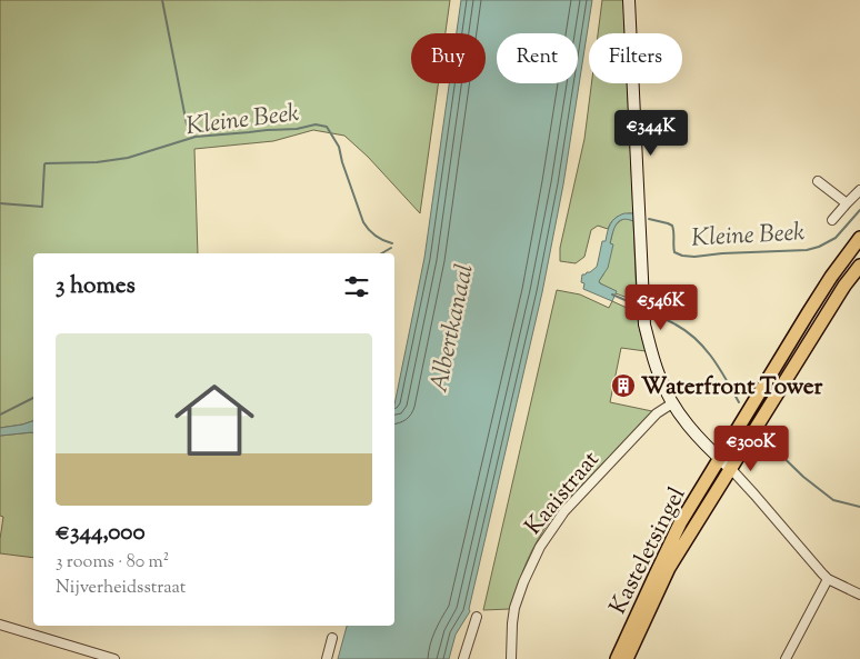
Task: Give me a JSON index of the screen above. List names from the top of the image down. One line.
{"streets":{"main road":["Kasteletsingel"],"street":["Kaaistraat"]},"water":["Kleine Beek","Albertkanaal"],"places":{"building":["Waterfront Tower"]},"page":{"chip":["Buy","Rent","Filters"],"price":["€344K","€546K","€300K"],"heading":"3 homes","list":[{"name":"€344,000","note":"3 rooms · 80 m² · Nijverheidsstraat"}]}}
